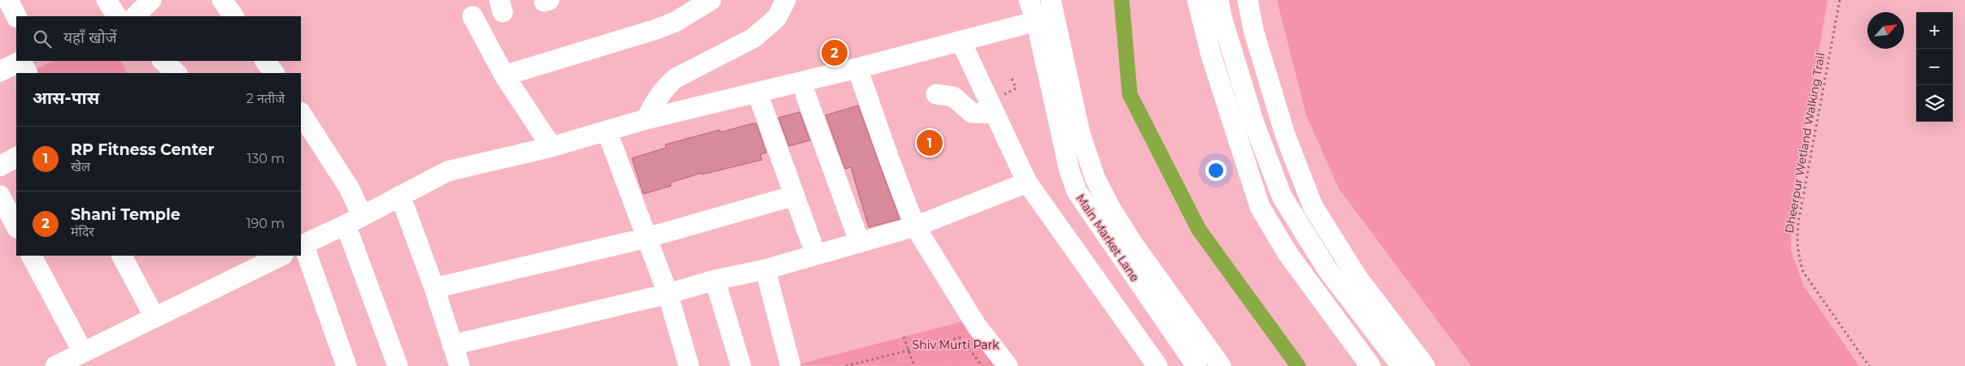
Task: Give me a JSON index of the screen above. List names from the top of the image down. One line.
{"streets":{"street":["Main Market Lane"],"path":["Dheerpur Wetland Walking Trail"]},"parks":["Shiv Murti Park"],"north":"top right","page":{"map_buttons":["+","−"],"search":"यहाँ खोजें","pins":["2","1"],"heading":["आस-पास","2 नतीजे"],"list":[{"mark":"1","name":"RP Fitness Center","note":"खेल","value":"130 m"},{"mark":"2","name":"Shani Temple","note":"मंदिर","value":"190 m"}]}}
